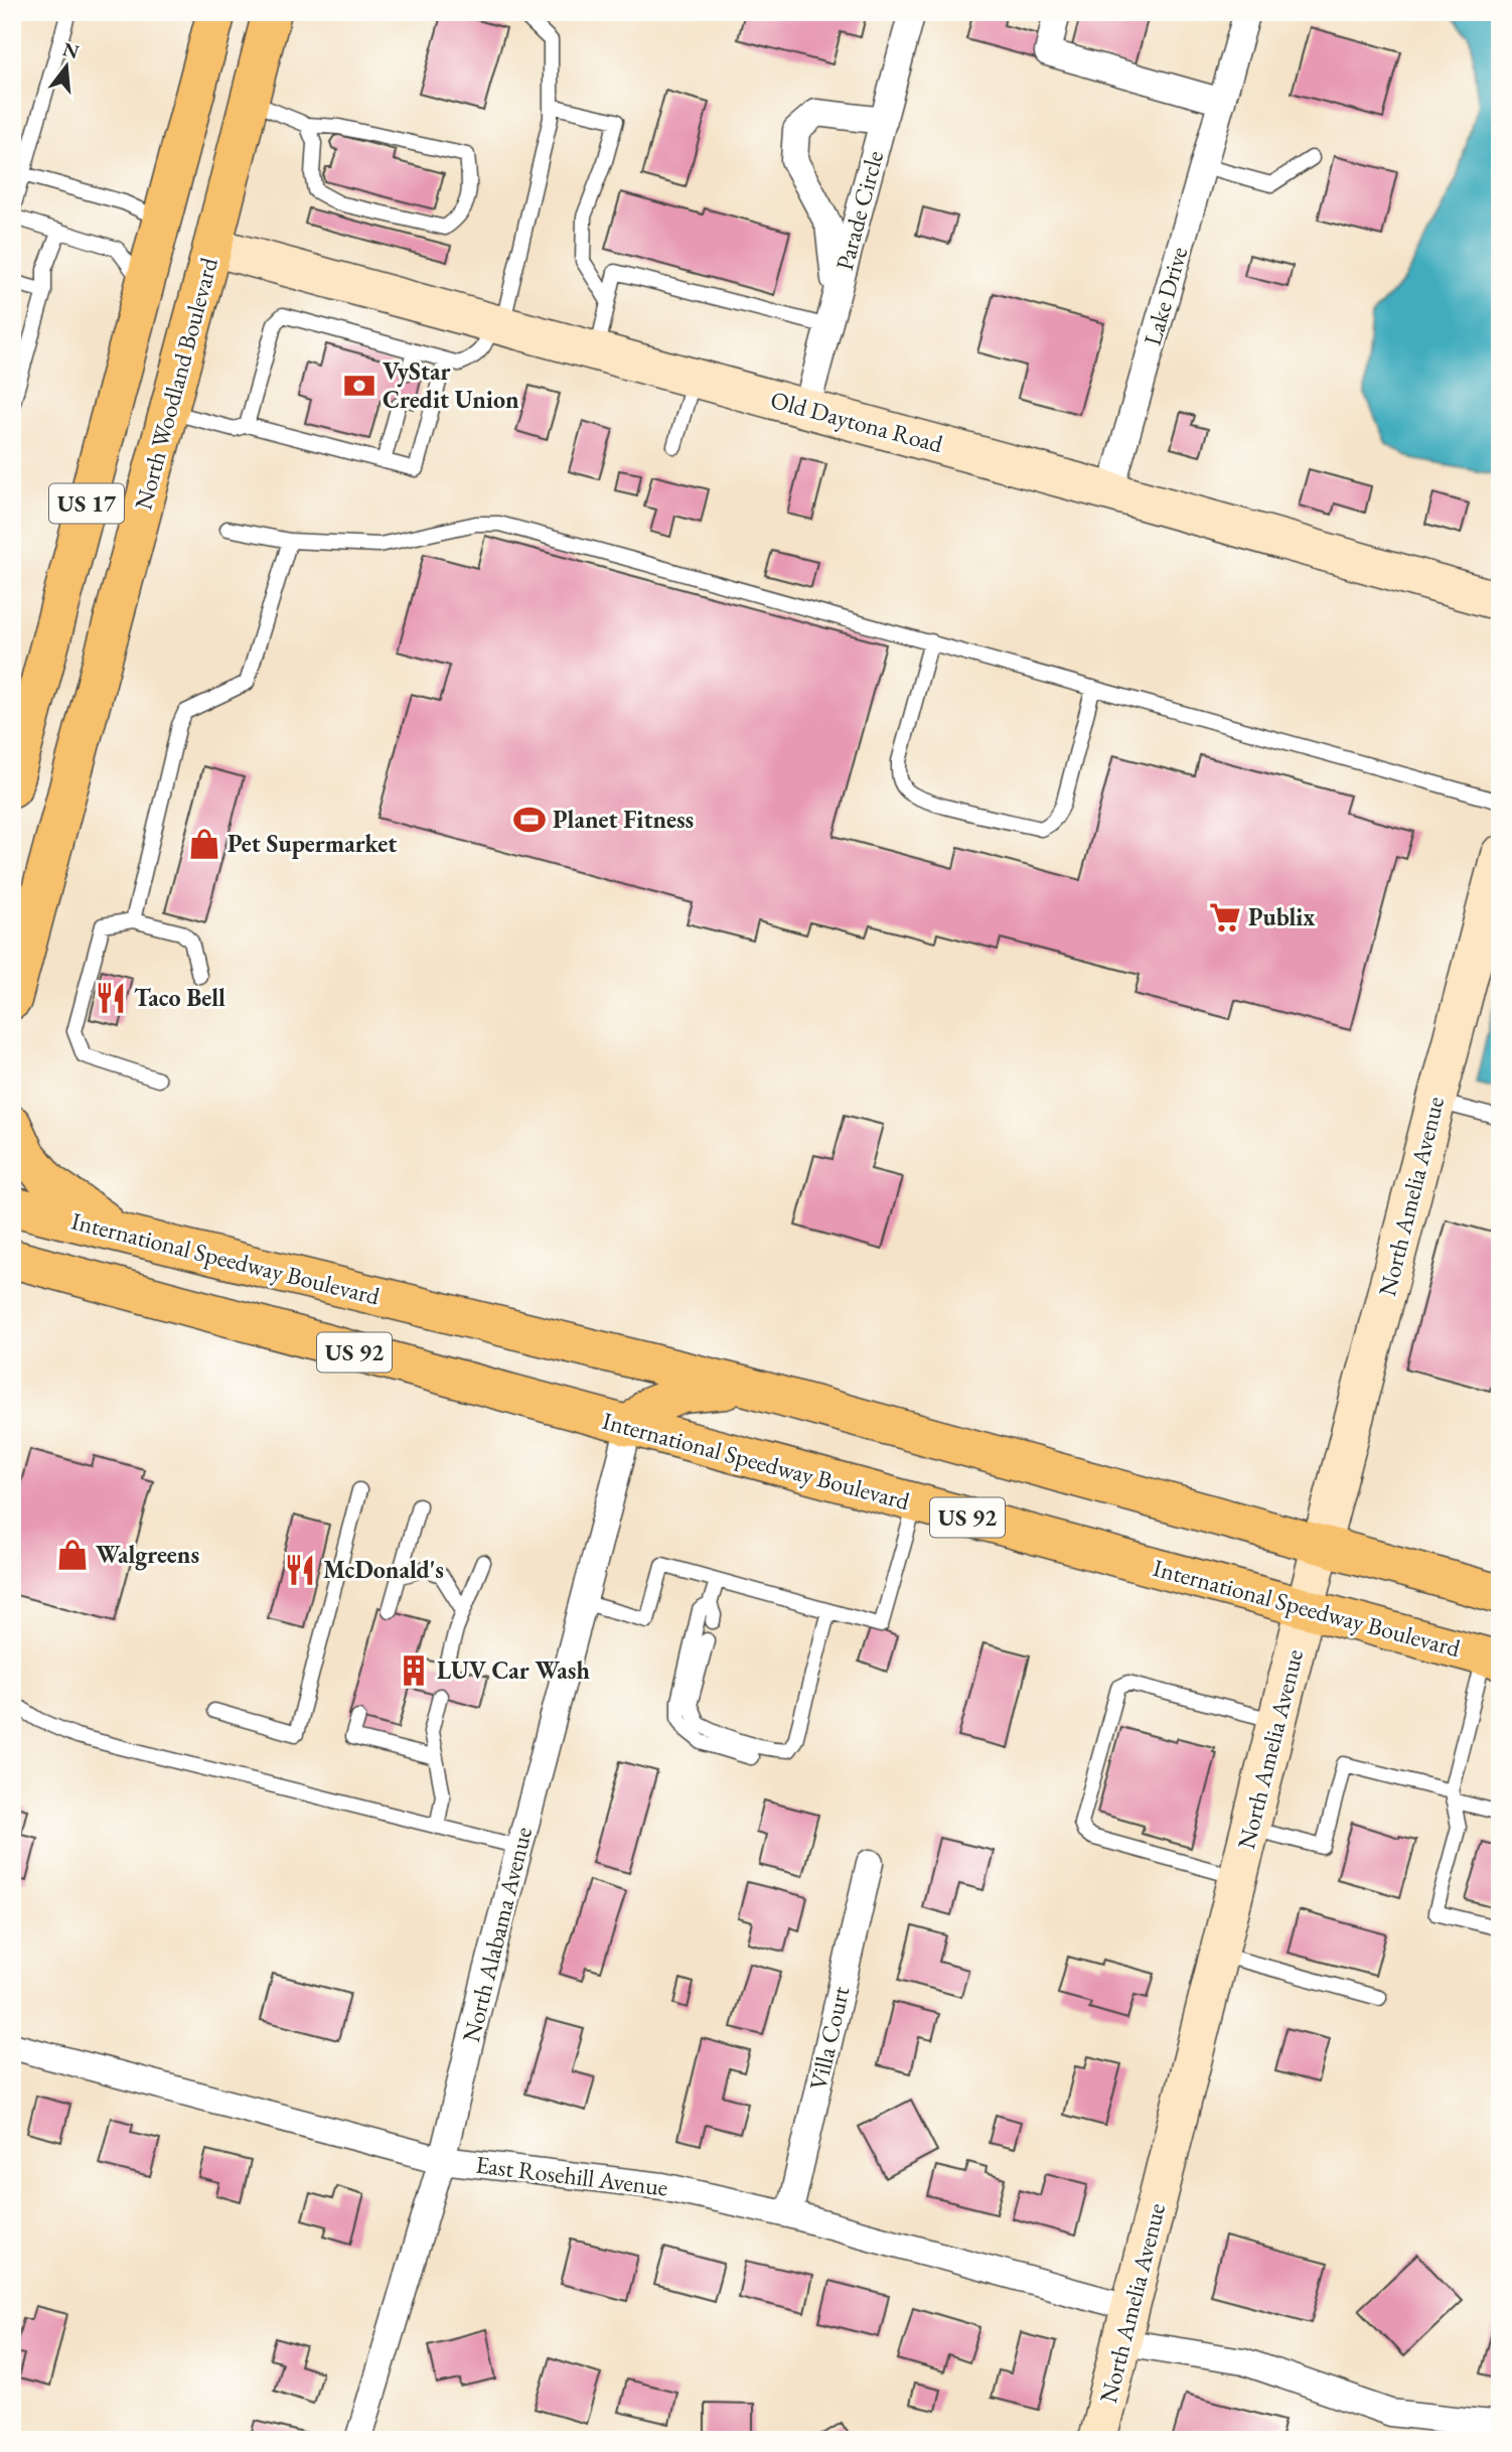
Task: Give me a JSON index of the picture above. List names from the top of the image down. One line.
{"streets":{"main road":["North Woodland Boulevard","US 17","International Speedway Boulevard","US 92"],"street":["Parade Circle","Lake Drive","Old Daytona Road","North Amelia Avenue","North Alabama Avenue","Villa Court","East Rosehill Avenue"]},"crossings":[["Parade Circle","Old Daytona Road"],["Lake Drive","Old Daytona Road"],["North Woodland Boulevard","Old Daytona Road"],["North Amelia Avenue","International Speedway Boulevard"],["North Amelia Avenue","East Rosehill Avenue"],["International Speedway Boulevard","US 92"],["International Speedway Boulevard","North Alabama Avenue"],["North Alabama Avenue","East Rosehill Avenue"],["Villa Court","East Rosehill Avenue"]],"places":{"bank":["VyStar Credit Union"],"sports":["Planet Fitness"],"shop":["Pet Supermarket","Walgreens"],"supermarket":["Publix"],"restaurant":["Taco Bell","McDonald's"],"building":["LUV Car Wash"]},"north":"top"}
